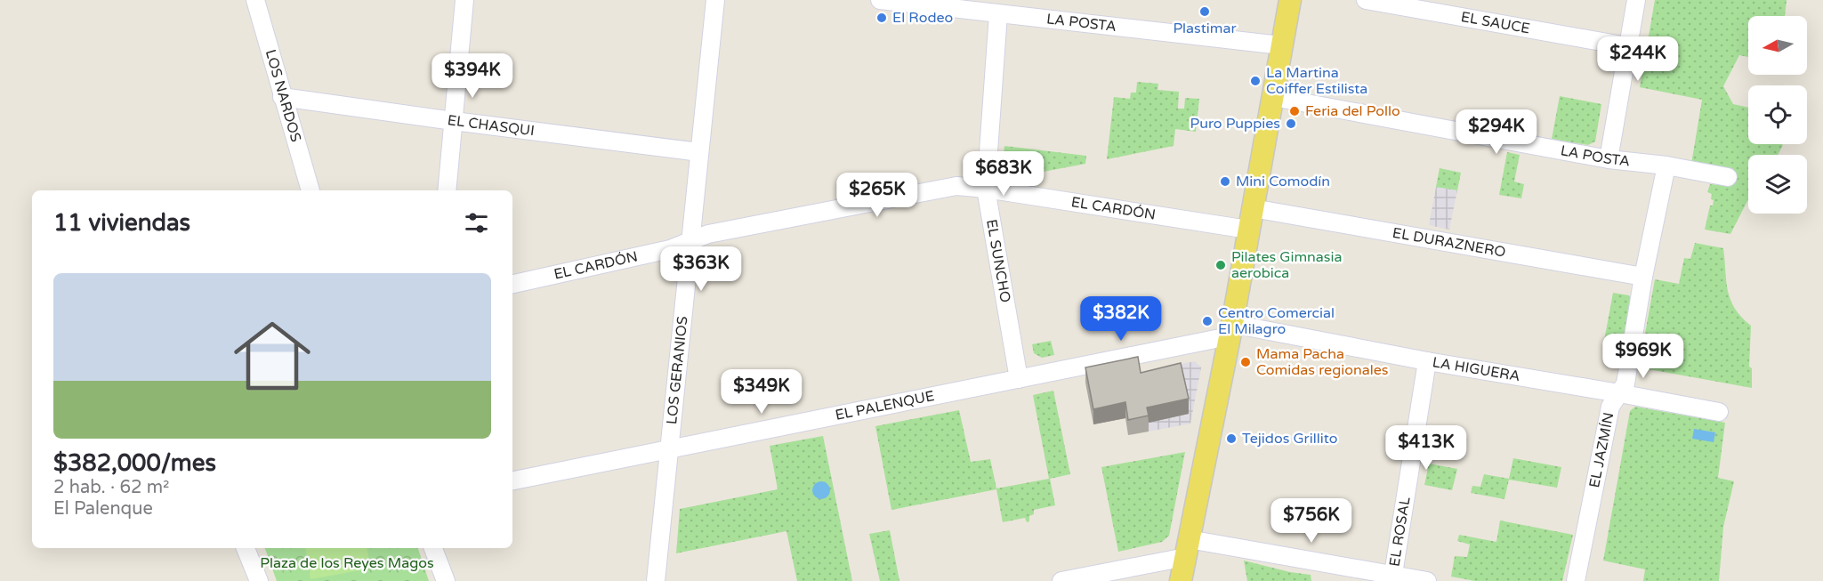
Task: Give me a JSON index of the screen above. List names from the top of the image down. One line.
{"streets":{"street":["LA POSTA","EL SAUCE","LOS NARDOS","EL CHASQUI","EL CARDÓN","EL DURAZNERO","EL SUNCHO","LA HIGUERA","LOS GERANIOS","EL PALENQUE","EL JAZMÍN","EL ROSAL"]},"crossings":[["LA POSTA","EL SUNCHO"],["LA POSTA","EL JAZMÍN"],["LOS NARDOS","EL CHASQUI"],["EL CHASQUI","LOS GERANIOS"],["EL CARDÓN","EL SUNCHO"],["EL CARDÓN","LOS GERANIOS"],["EL DURAZNERO","EL JAZMÍN"],["EL SUNCHO","EL PALENQUE"],["LA HIGUERA","EL PALENQUE"],["LA HIGUERA","EL JAZMÍN"],["LA HIGUERA","EL ROSAL"],["LOS GERANIOS","EL PALENQUE"]],"parks":["Plaza de los Reyes Magos"],"places":["Plastimar","El Rodeo","La Martina Coiffer Estilista","Feria del Pollo","Puro Puppies","Mini Comodín","Pilates Gimnasia aerobica","Centro Comercial El Milagro","Mama Pacha Comidas regionales","Tejidos Grillito"],"north":"left","page":{"price":["$244K","$394K","$294K","$683K","$265K","$363K","$382K","$969K","$349K","$413K","$756K"],"heading":"11 viviendas","list":[{"name":"$382,000/mes","note":"2 hab. · 62 m² · El Palenque"}]}}
